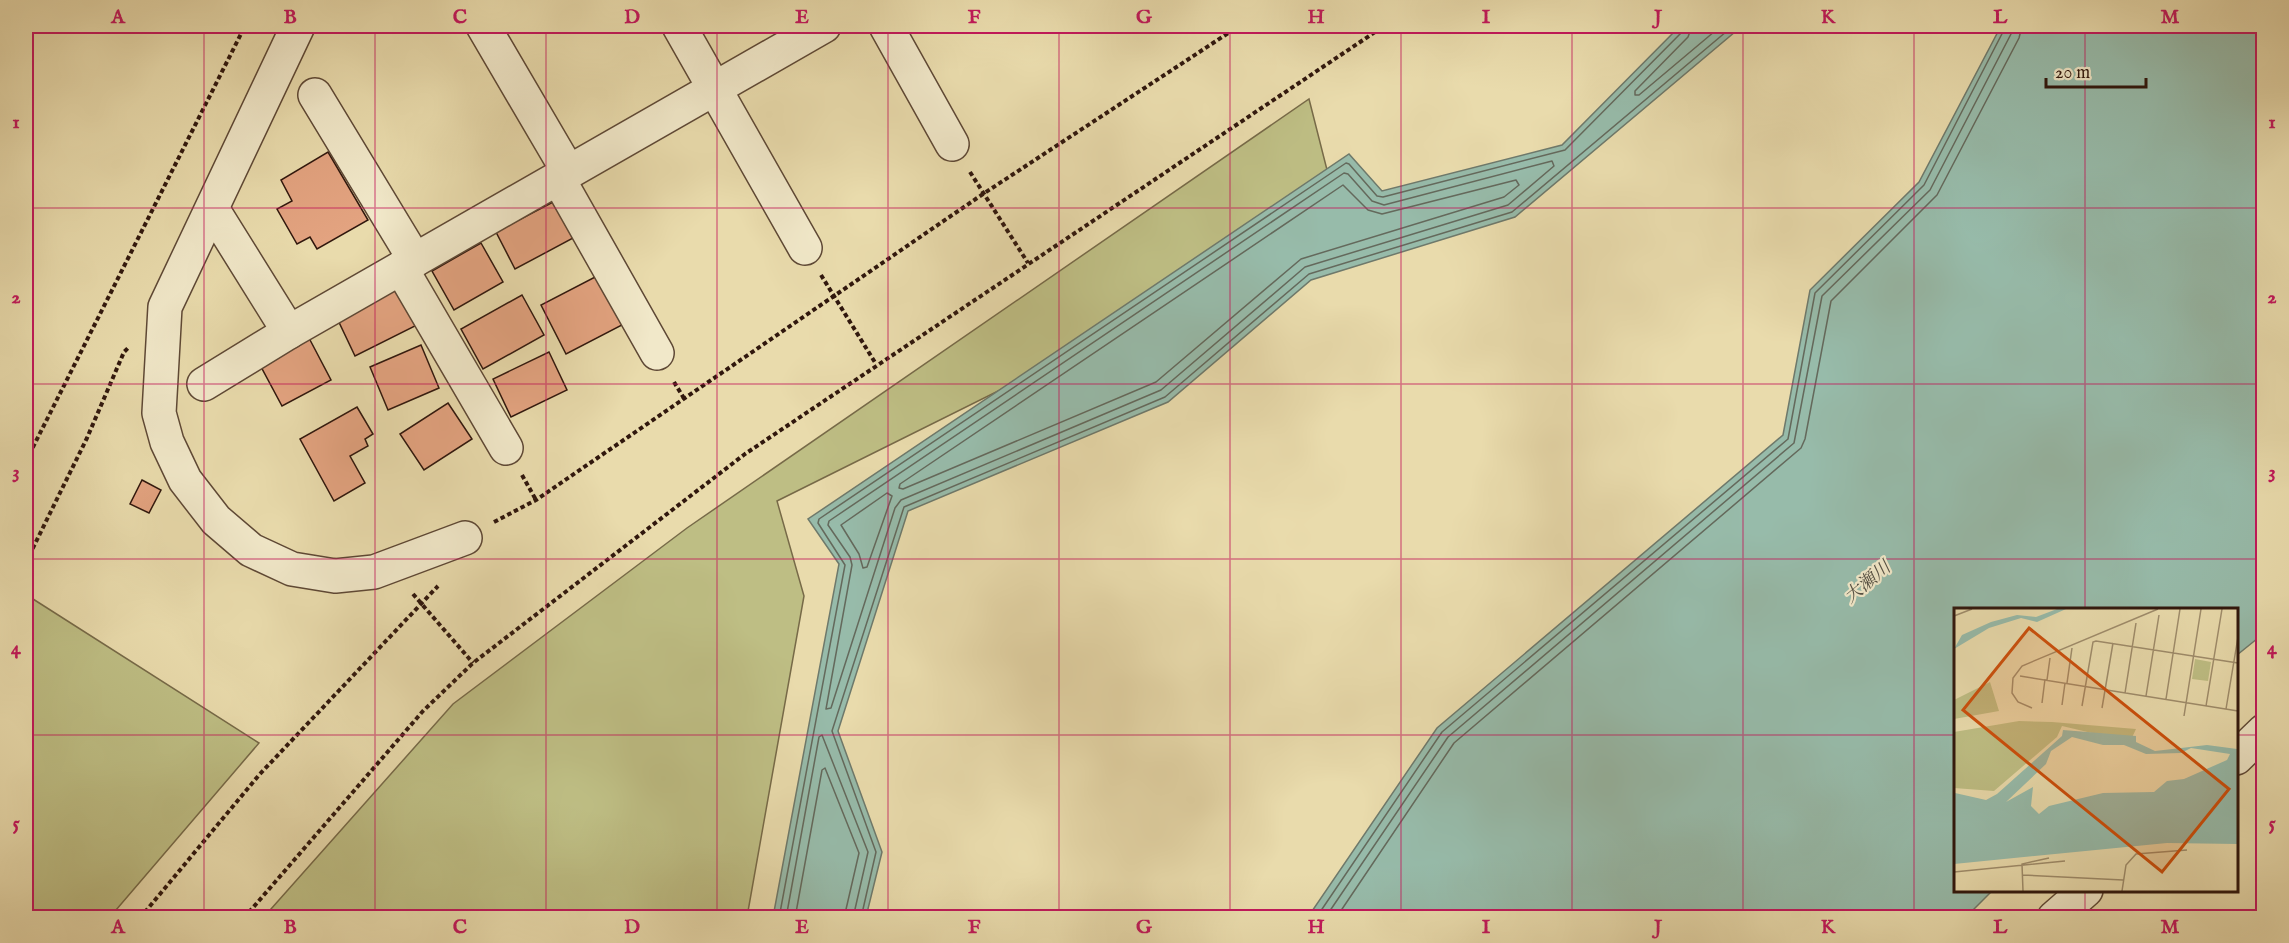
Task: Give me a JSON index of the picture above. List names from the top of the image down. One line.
{"water":["大瀬川"],"scale_bar":"20 m","grid":{"columns":["A","B","C","D","E","F","G","H","I","J","K","L","M"],"rows":["1","2","3","4","5"]}}
